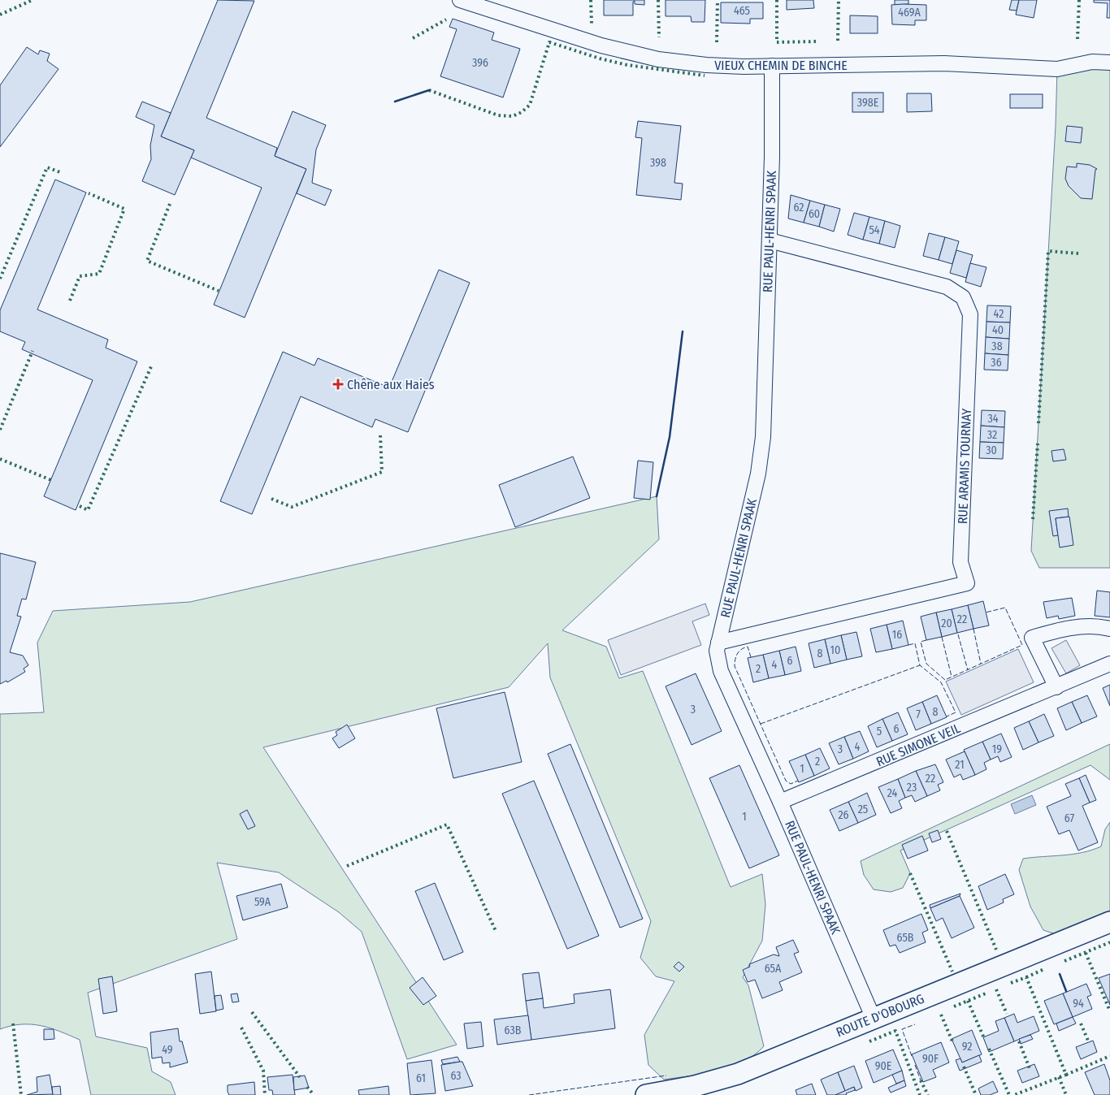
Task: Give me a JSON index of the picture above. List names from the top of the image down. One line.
{"streets":{"main road":["ROUTE D'OBOURG"],"street":["VIEUX CHEMIN DE BINCHE","RUE PAUL-HENRI SPAAK","RUE ARAMIS TOURNAY","RUE SIMONE VEIL"]},"crossings":[["VIEUX CHEMIN DE BINCHE","RUE PAUL-HENRI SPAAK"],["RUE PAUL-HENRI SPAAK","RUE ARAMIS TOURNAY"],["RUE PAUL-HENRI SPAAK","RUE SIMONE VEIL"],["RUE PAUL-HENRI SPAAK","ROUTE D'OBOURG"]],"places":{"health":["Chêne aux Haies"]},"house_numbers":["465","469A","396","398E","398","62","60","54","42","40","38","36","34","32","30","22","20","16","10","8","6","4","2","3","8","7","6","5","4","3","19","2","21","1","22","23","24","25","26","1","67","59A","65B","65A","94","63B","92","49","90F","90E","63","61"]}
